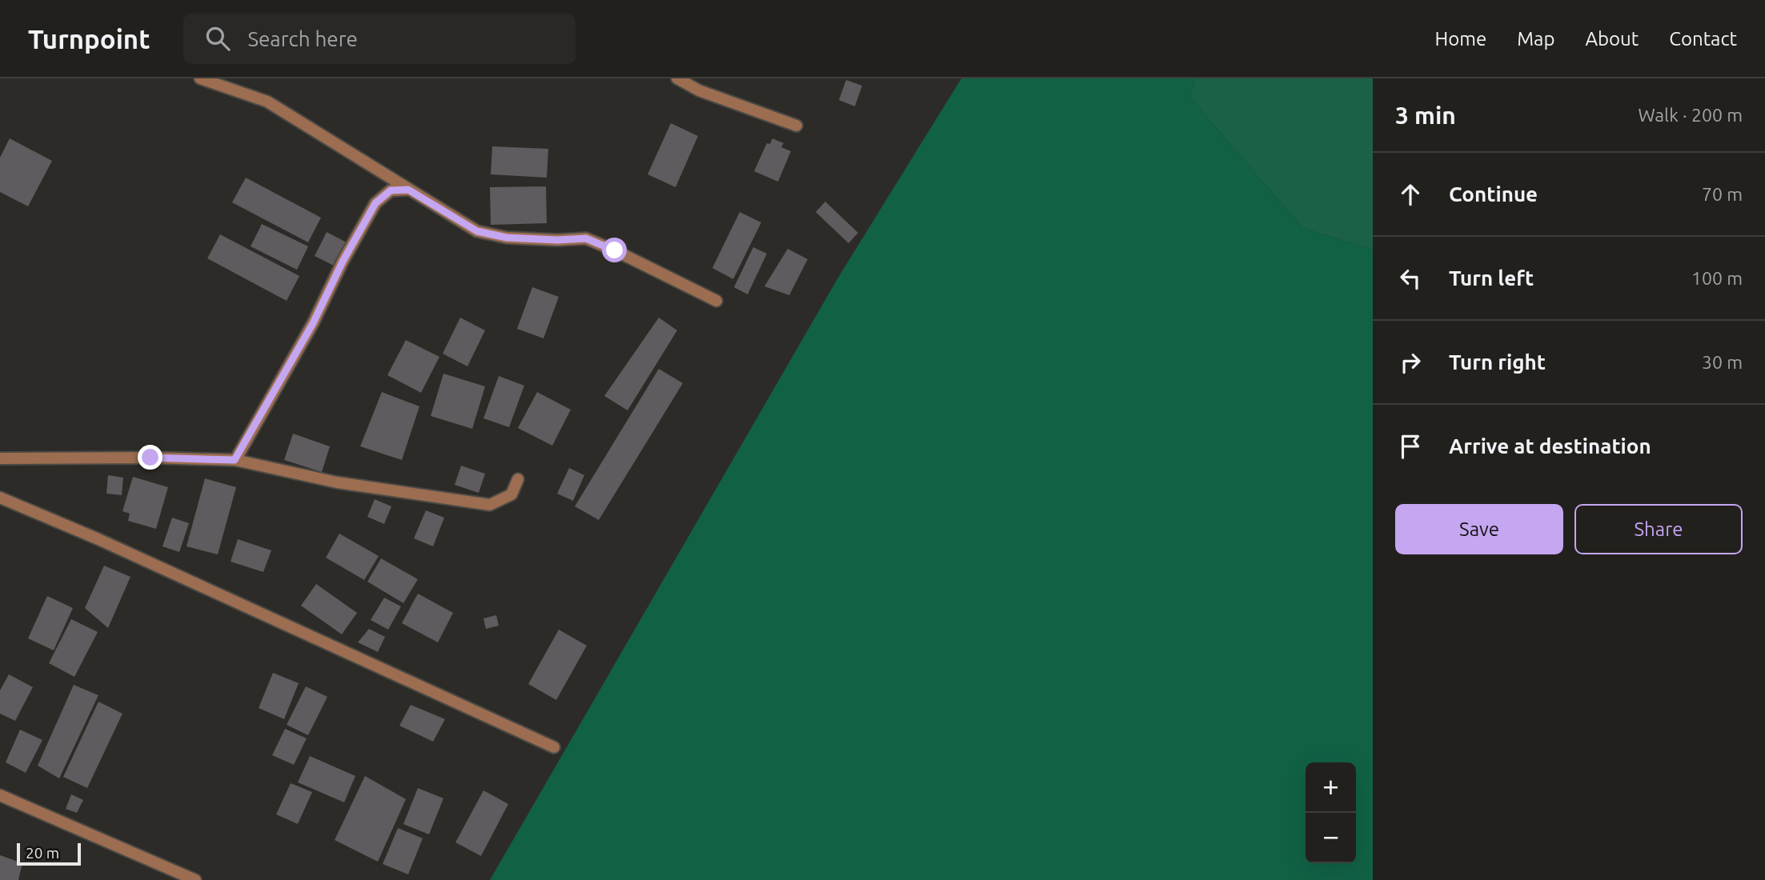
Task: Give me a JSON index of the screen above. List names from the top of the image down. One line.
{"scale_bar":"20 m","page":{"header":"Turnpoint","search":"Search here","nav":["Home","Map","About","Contact"],"heading":["3 min","Walk · 200 m"],"list":[["Continue","70 m"],["Turn left","100 m"],["Turn right","30 m"],"Arrive at destination"],"buttons":["Save","Share"],"map_buttons":["+","−"],"scale":"20 m"}}
